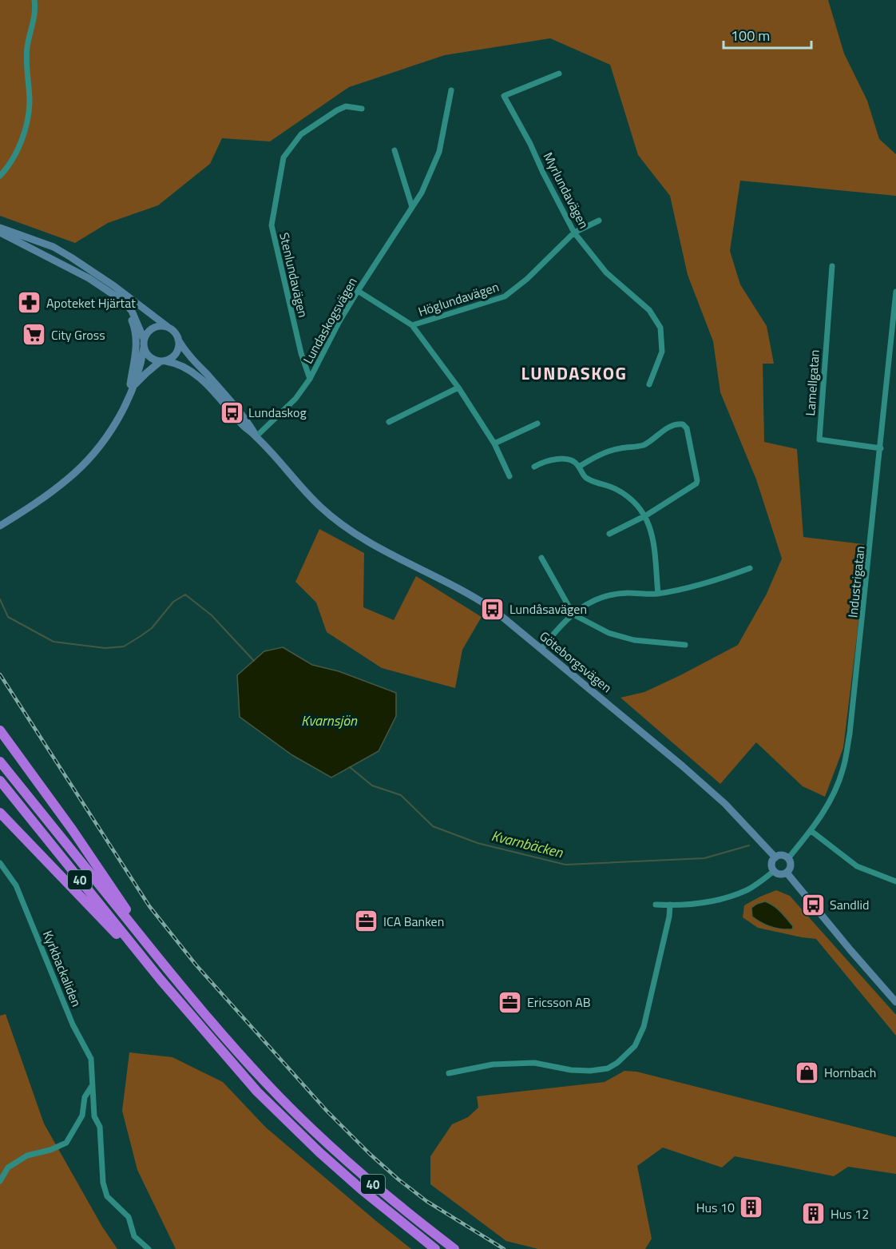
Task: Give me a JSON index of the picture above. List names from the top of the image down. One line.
{"streets":{"highway":["40"],"street":["Myrlundavägen","Stenlundavägen","Höglundavägen","Lundaskogsvägen","Lamellgatan","Industrigatan","Göteborgsvägen","Kyrkbackaliden"]},"crossings":[["Myrlundavägen","Höglundavägen"],["Stenlundavägen","Lundaskogsvägen"],["Lundaskogsvägen","Göteborgsvägen"],["Lamellgatan","Industrigatan"],["Industrigatan","Göteborgsvägen"]],"districts":["LUNDASKOG"],"water":["Kvarnsjön","Kvarnbäcken"],"places":{"pharmacy":["Apoteket Hjärtat"],"supermarket":["City Gross"],"bus stop":["Lundaskog","Lundåsavägen","Sandlid"],"office":["ICA Banken","Ericsson AB"],"shop":["Hornbach"],"building":["Hus 10","Hus 12"]},"scale_bar":"100 m"}
